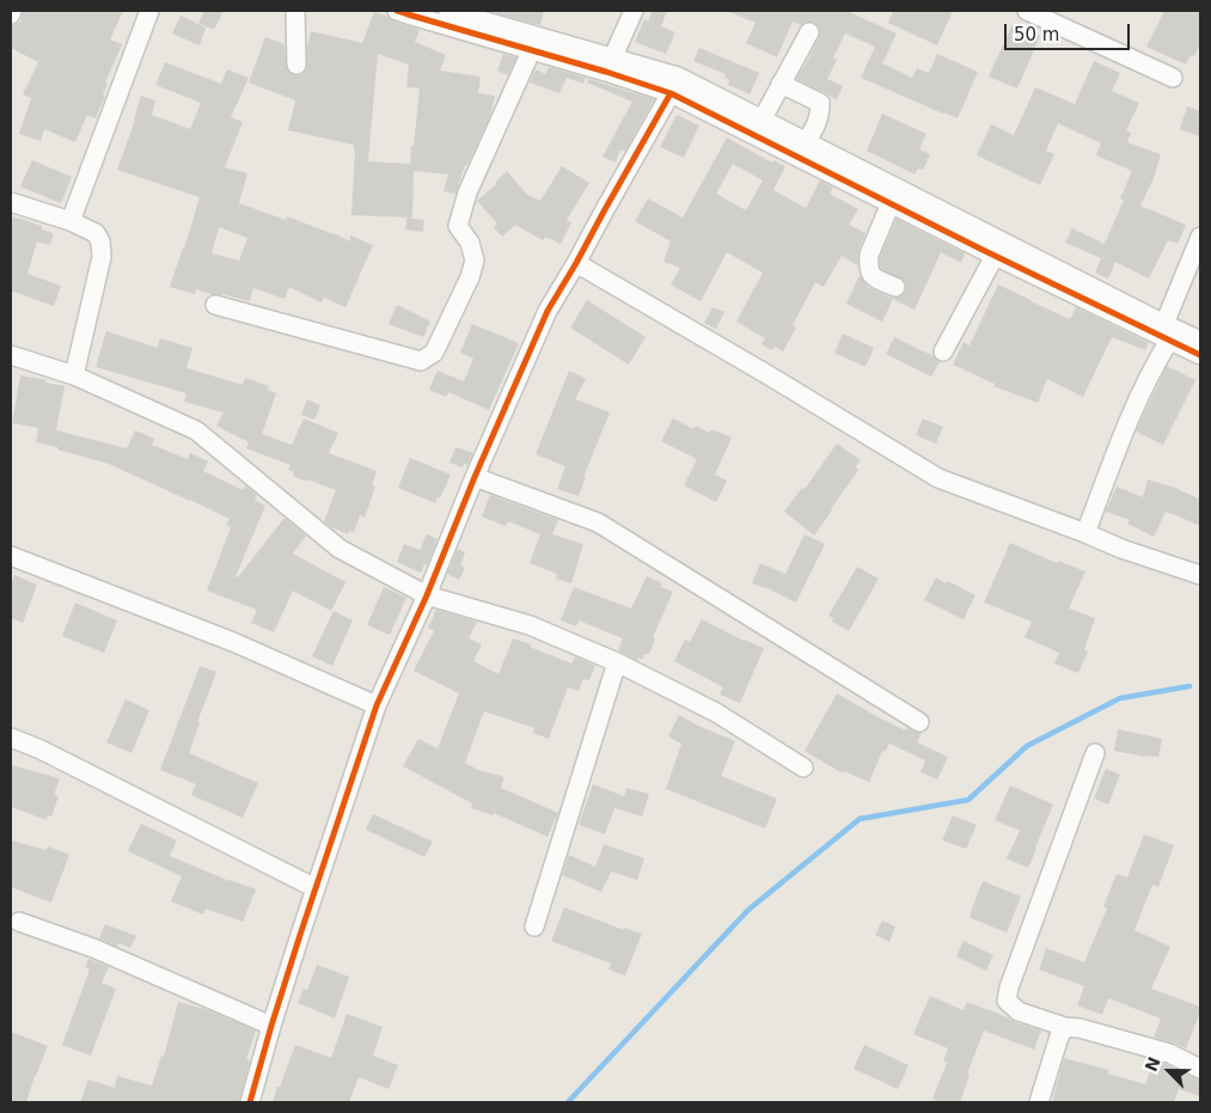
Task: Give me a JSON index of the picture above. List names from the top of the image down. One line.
{"scale_bar":"50 m","north":"top left"}
